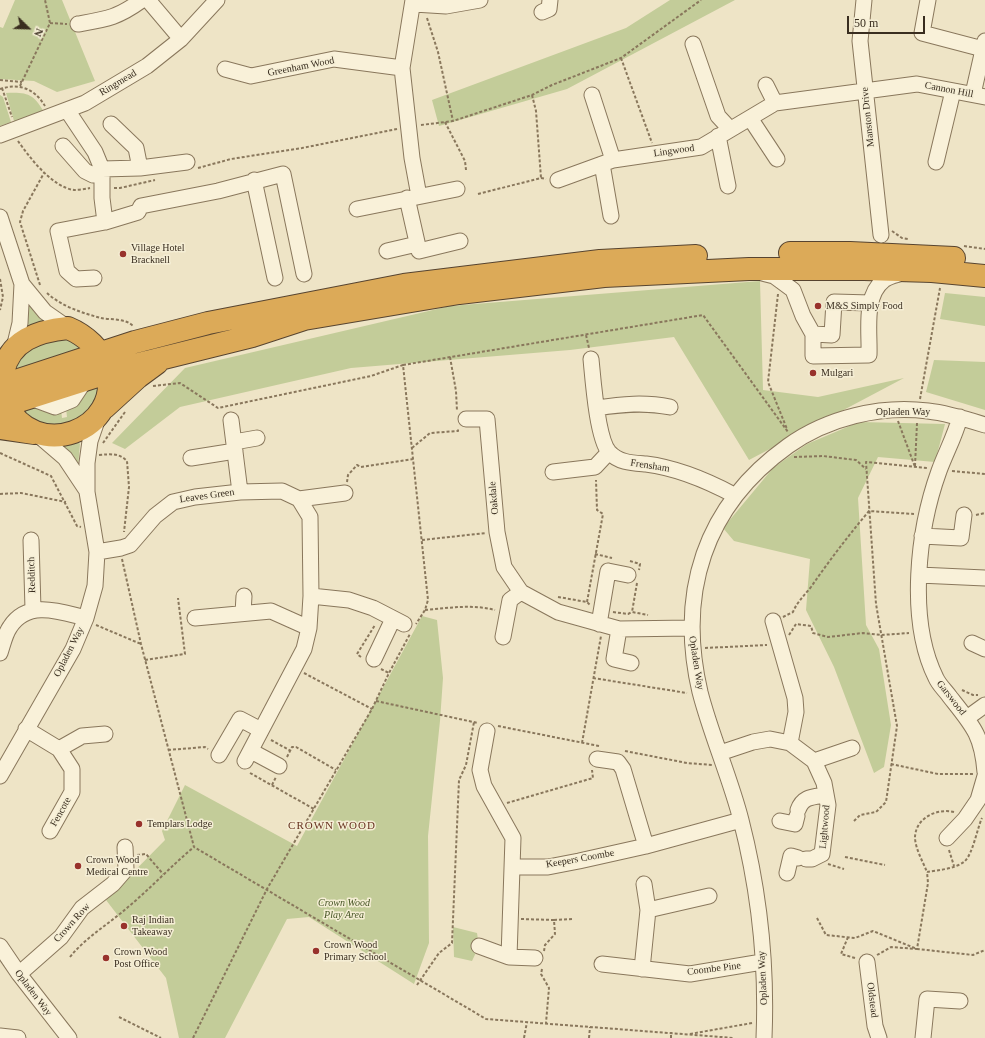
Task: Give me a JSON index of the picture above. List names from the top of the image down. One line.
{"streets":{"street":["Greenham Wood","Ringmead","Cannon Hill","Manston Drive","Lingwood","Opladen Way","Frensham","Leaves Green","Oakdale","Redditch","Garswood","Fencote","Lightwood","Keepers Coombe","Crown Row","Coombe Pine","Oldstead"]},"crossings":[["Cannon Hill","Manston Drive"],["Cannon Hill","Lingwood"],["Manston Drive","Lingwood"],["Opladen Way","Frensham"],["Opladen Way","Leaves Green"],["Opladen Way","Oakdale"],["Opladen Way","Garswood"],["Opladen Way","Fencote"],["Opladen Way","Lightwood"],["Opladen Way","Keepers Coombe"],["Opladen Way","Crown Row"],["Opladen Way","Coombe Pine"]],"districts":["CROWN WOOD"],"parks":["Crown Wood Play Area"],"places":["Village Hotel Bracknell","M&S Simply Food","Mulgari","Templars Lodge","Crown Wood Medical Centre","Raj Indian Takeaway","Crown Wood Primary School","Crown Wood Post Office"],"scale_bar":"50 m","north":"bottom right"}
